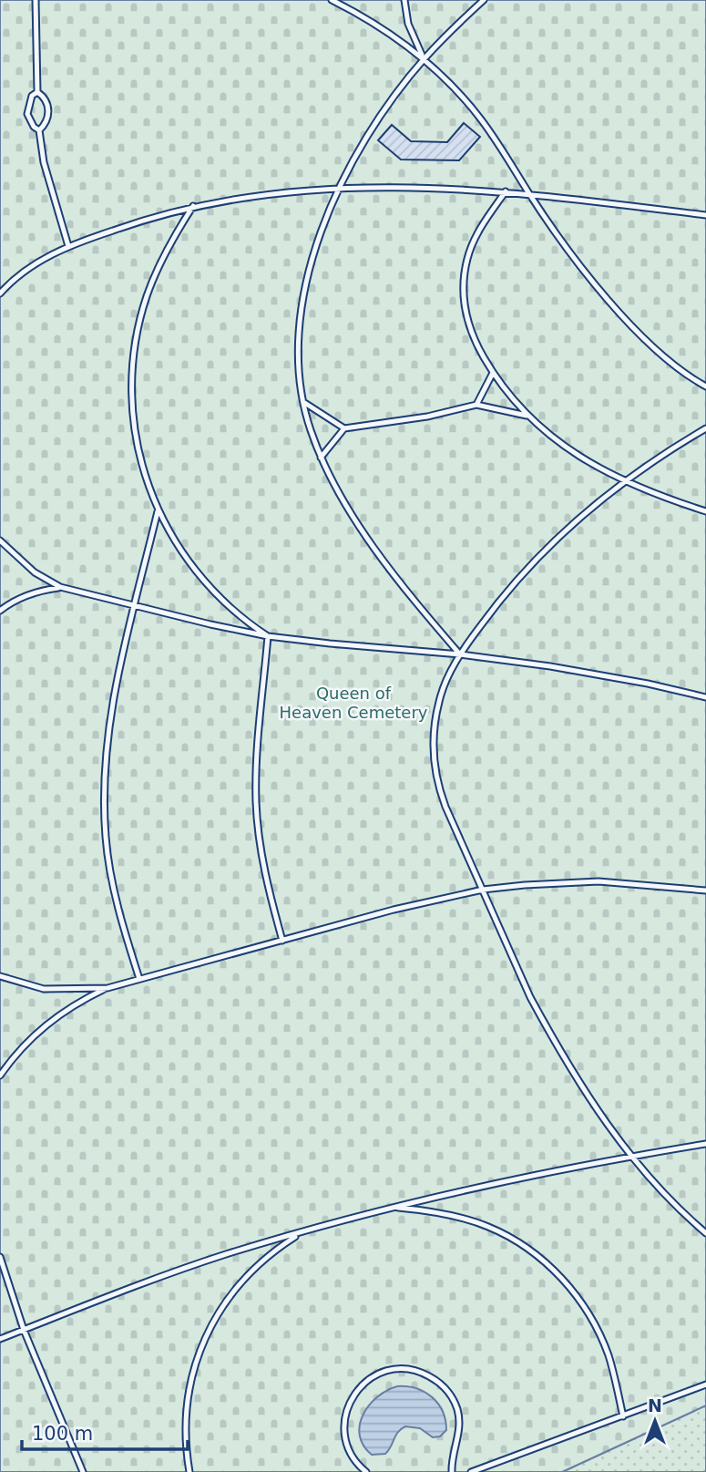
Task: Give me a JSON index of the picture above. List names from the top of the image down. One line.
{"parks":["Queen of Heaven Cemetery"],"scale_bar":"100 m","north":"top"}
